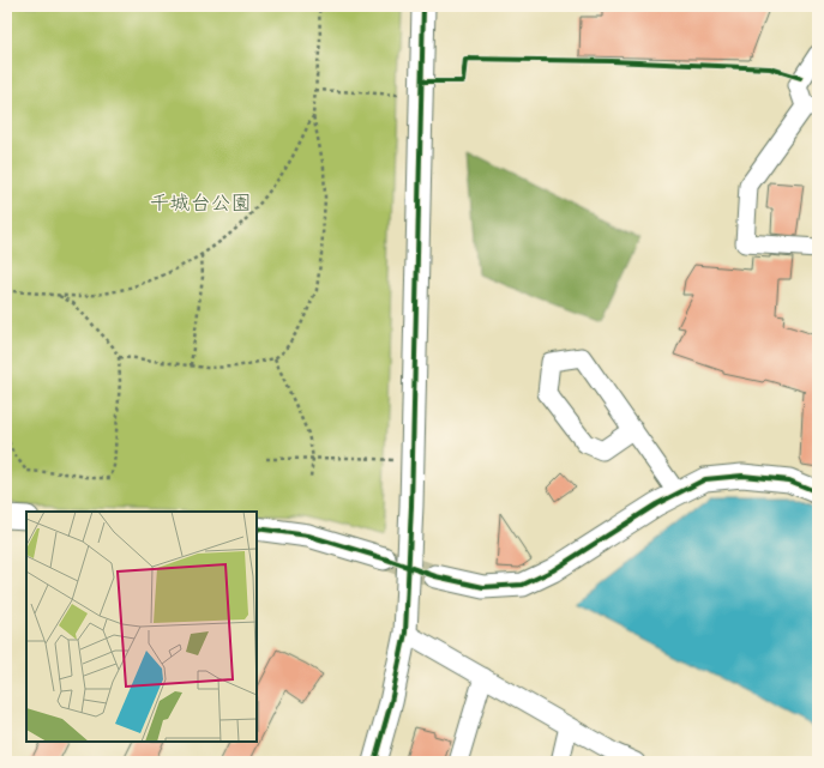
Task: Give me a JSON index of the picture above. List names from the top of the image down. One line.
{"parks":["千城台公園"]}
